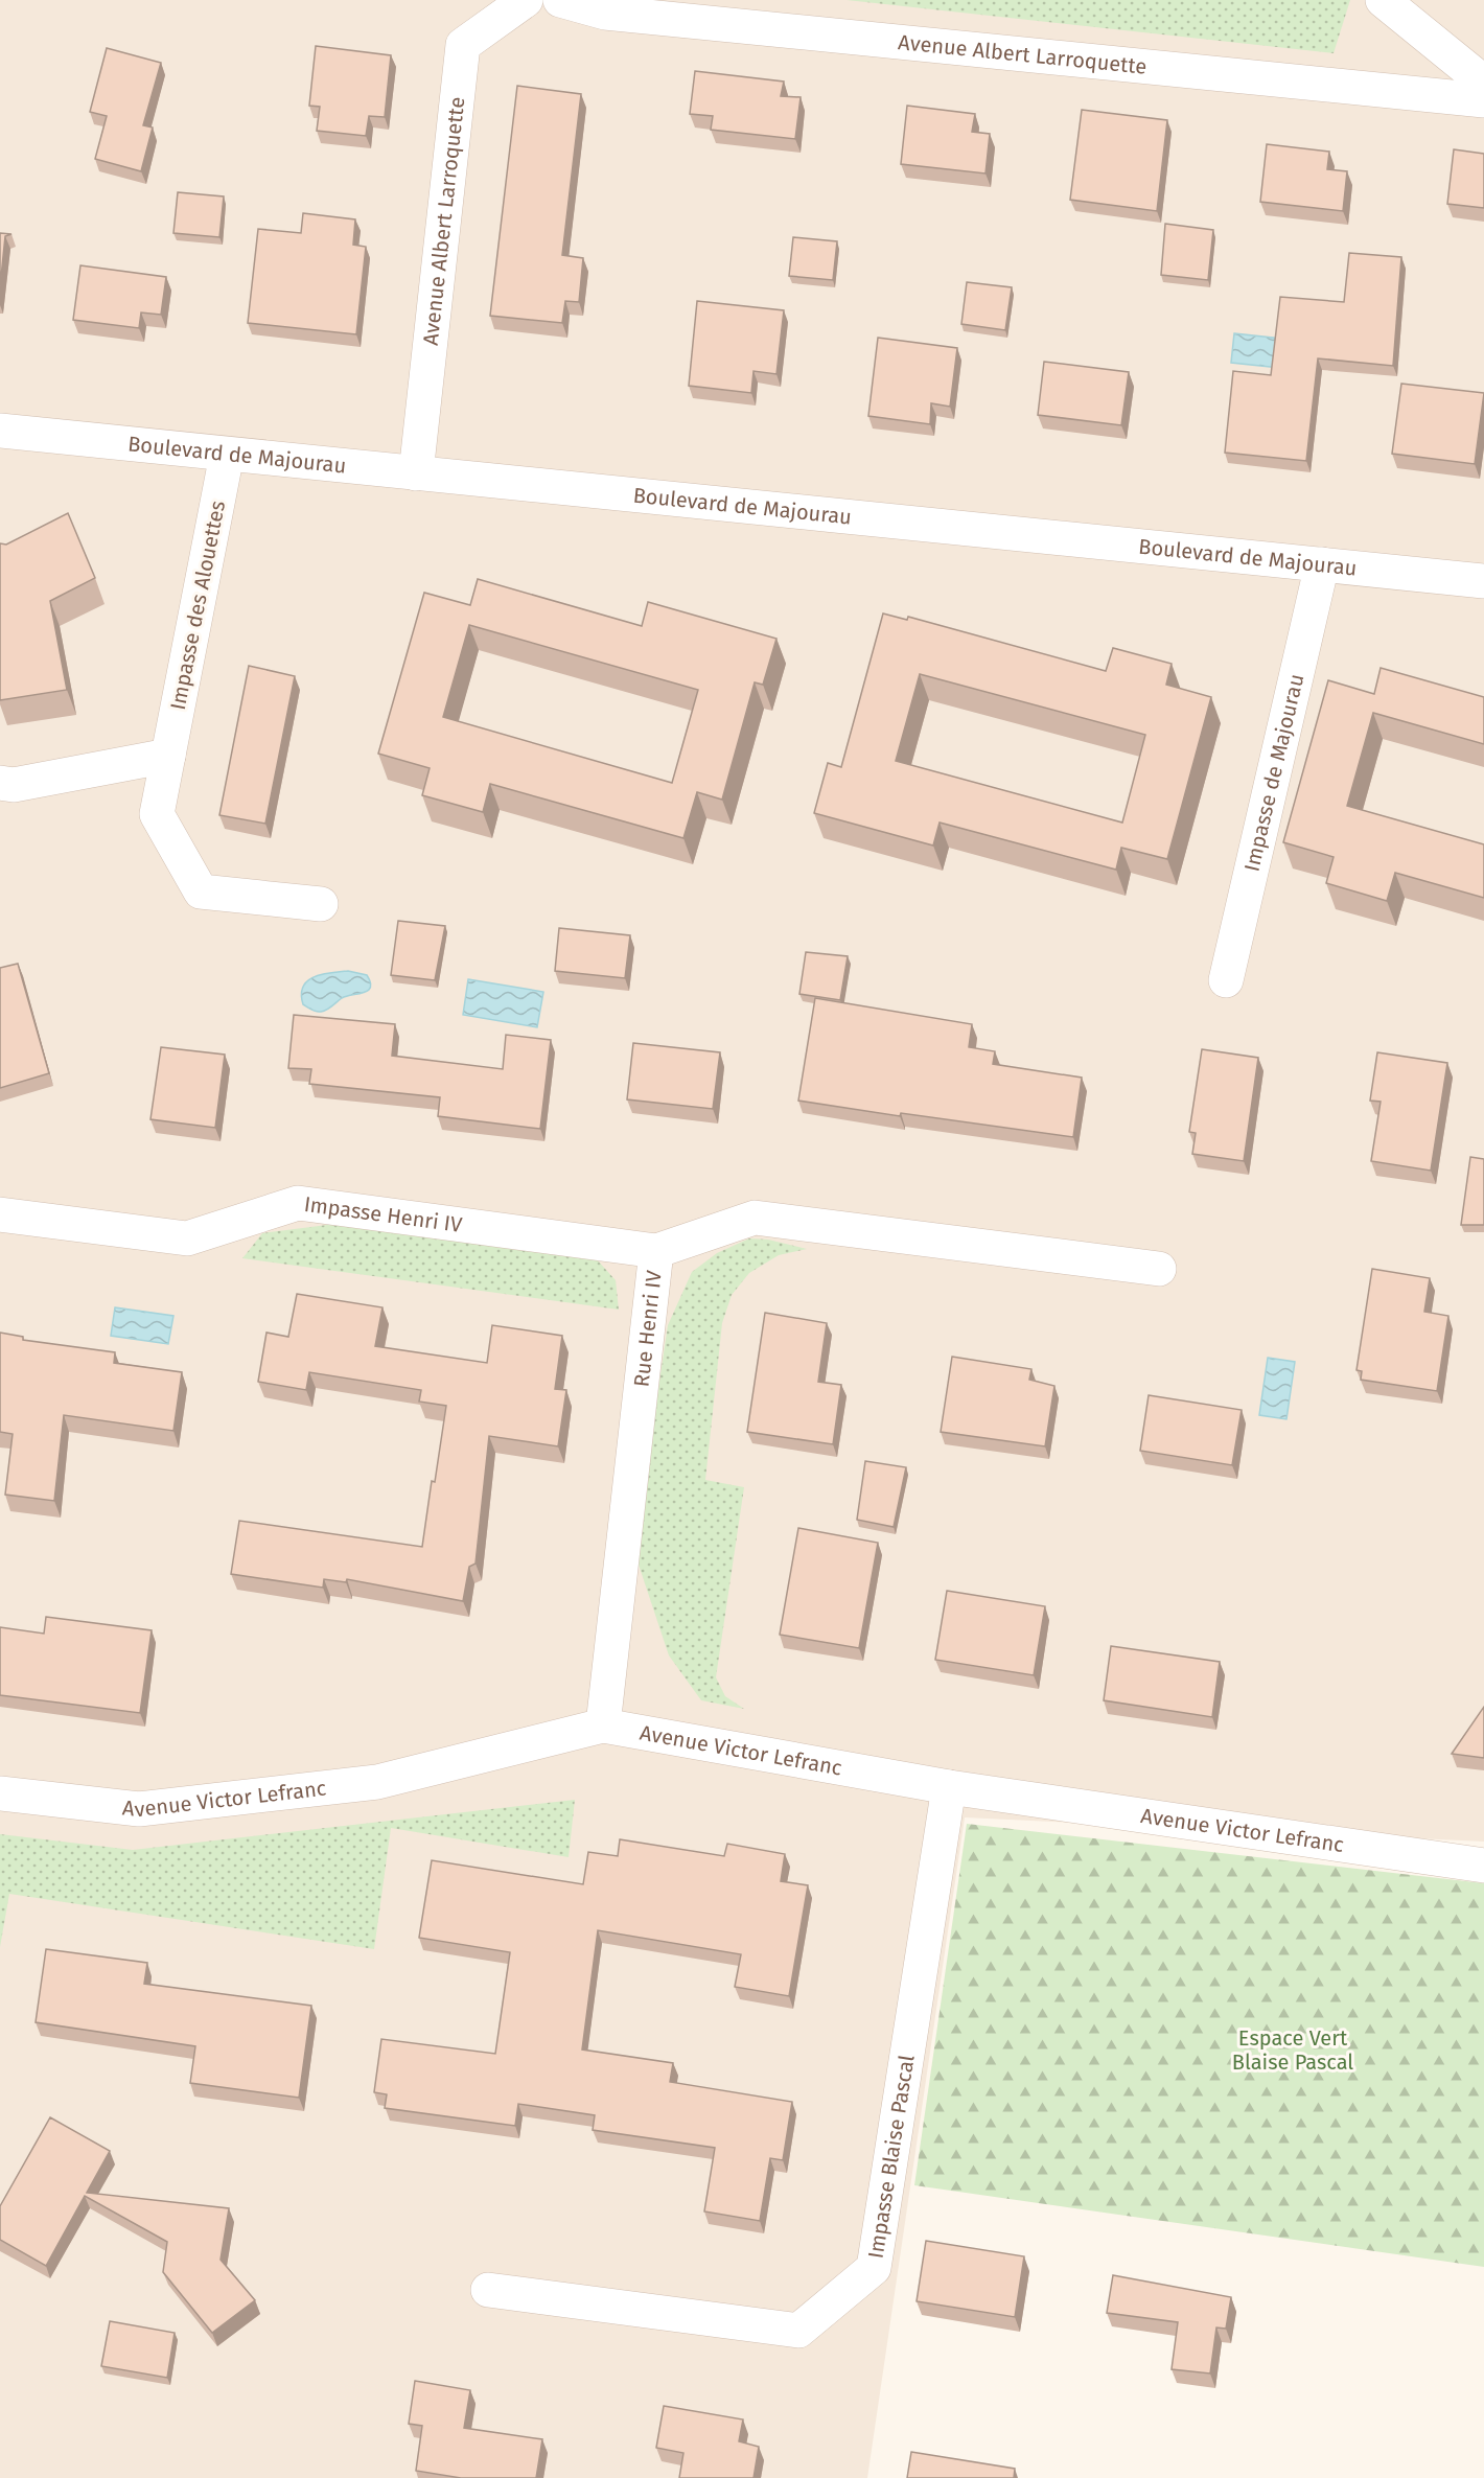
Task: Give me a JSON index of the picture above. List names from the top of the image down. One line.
{"streets":{"street":["Avenue Albert Larroquette","Boulevard de Majourau","Impasse des Alouettes","Impasse de Majourau","Impasse Henri IV","Rue Henri IV","Avenue Victor Lefranc","Impasse Blaise Pascal"]},"crossings":[["Avenue Albert Larroquette","Boulevard de Majourau"],["Boulevard de Majourau","Impasse des Alouettes"],["Boulevard de Majourau","Impasse de Majourau"],["Impasse Henri IV","Rue Henri IV"],["Rue Henri IV","Avenue Victor Lefranc"],["Avenue Victor Lefranc","Impasse Blaise Pascal"]],"parks":["Espace Vert Blaise Pascal"]}
